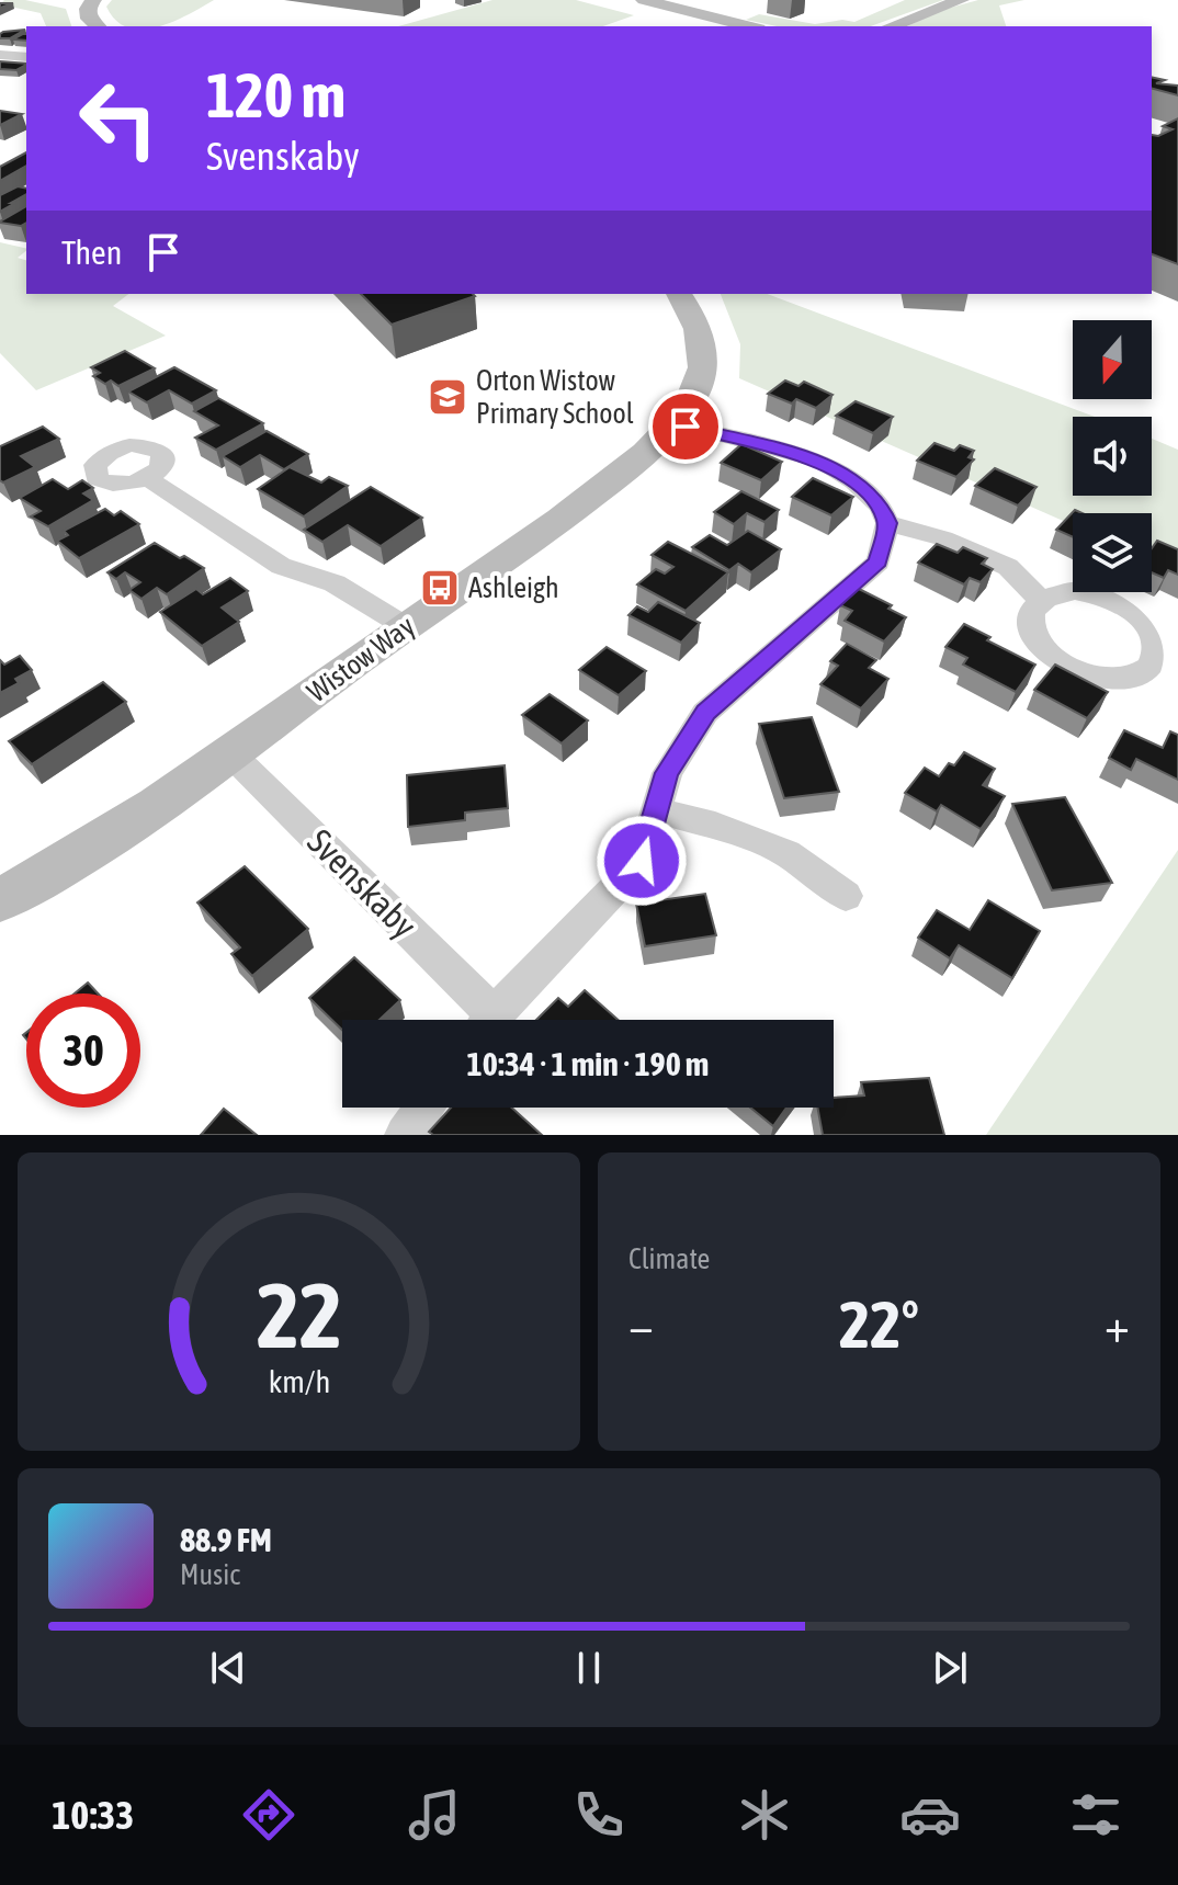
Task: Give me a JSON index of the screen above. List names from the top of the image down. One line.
{"streets":{"street":["Wistow Way","Svenskaby"]},"crossings":[["Wistow Way","Svenskaby"]],"places":{"school or university":["Orton Wistow Primary School"],"bus stop":["Ashleigh"]},"north":"bottom","page":{"turn":["120 m","Svenskaby"],"then":"Then","limit":"30","trip":"10:34 · 1 min · 190 m","tile":"Climate","heat":["−","22°","+"],"song":["88.9 FM","Music"],"tabs":"10:33","gauge":["22","km/h"]}}
